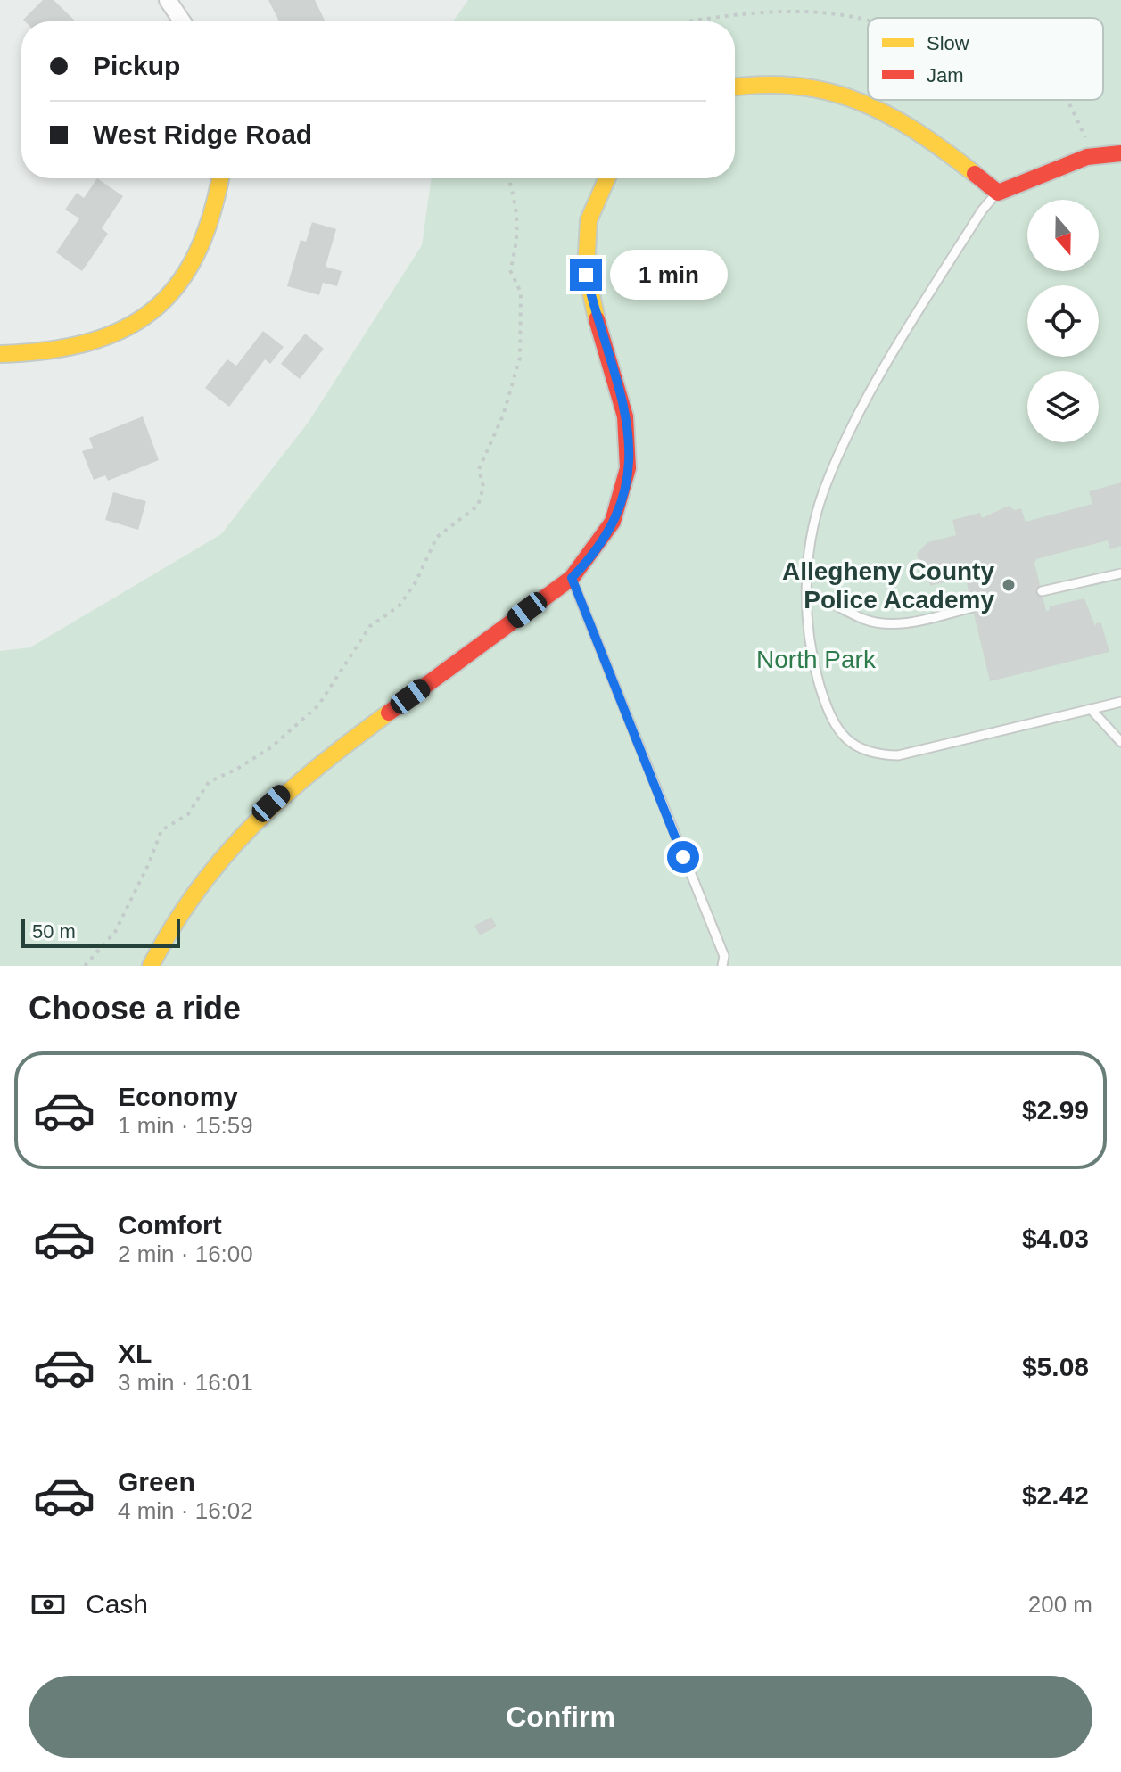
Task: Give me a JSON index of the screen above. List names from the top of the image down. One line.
{"parks":["North Park"],"places":["Allegheny County Police Academy"],"legend":["Slow","Jam"],"scale_bar":"50 m","north":"bottom","page":{"banner":["Pickup","West Ridge Road"],"bubble":"1 min","scale":"50 m","heading":"Choose a ride","list":[{"name":"Economy","note":"1 min · 15:59","value":"$2.99"},{"name":"Comfort","note":"2 min · 16:00","value":"$4.03"},{"name":"XL","note":"3 min · 16:01","value":"$5.08"},{"name":"Green","note":"4 min · 16:02","value":"$2.42"}],"pay":["Cash","200 m"],"buttons":"Confirm"}}
